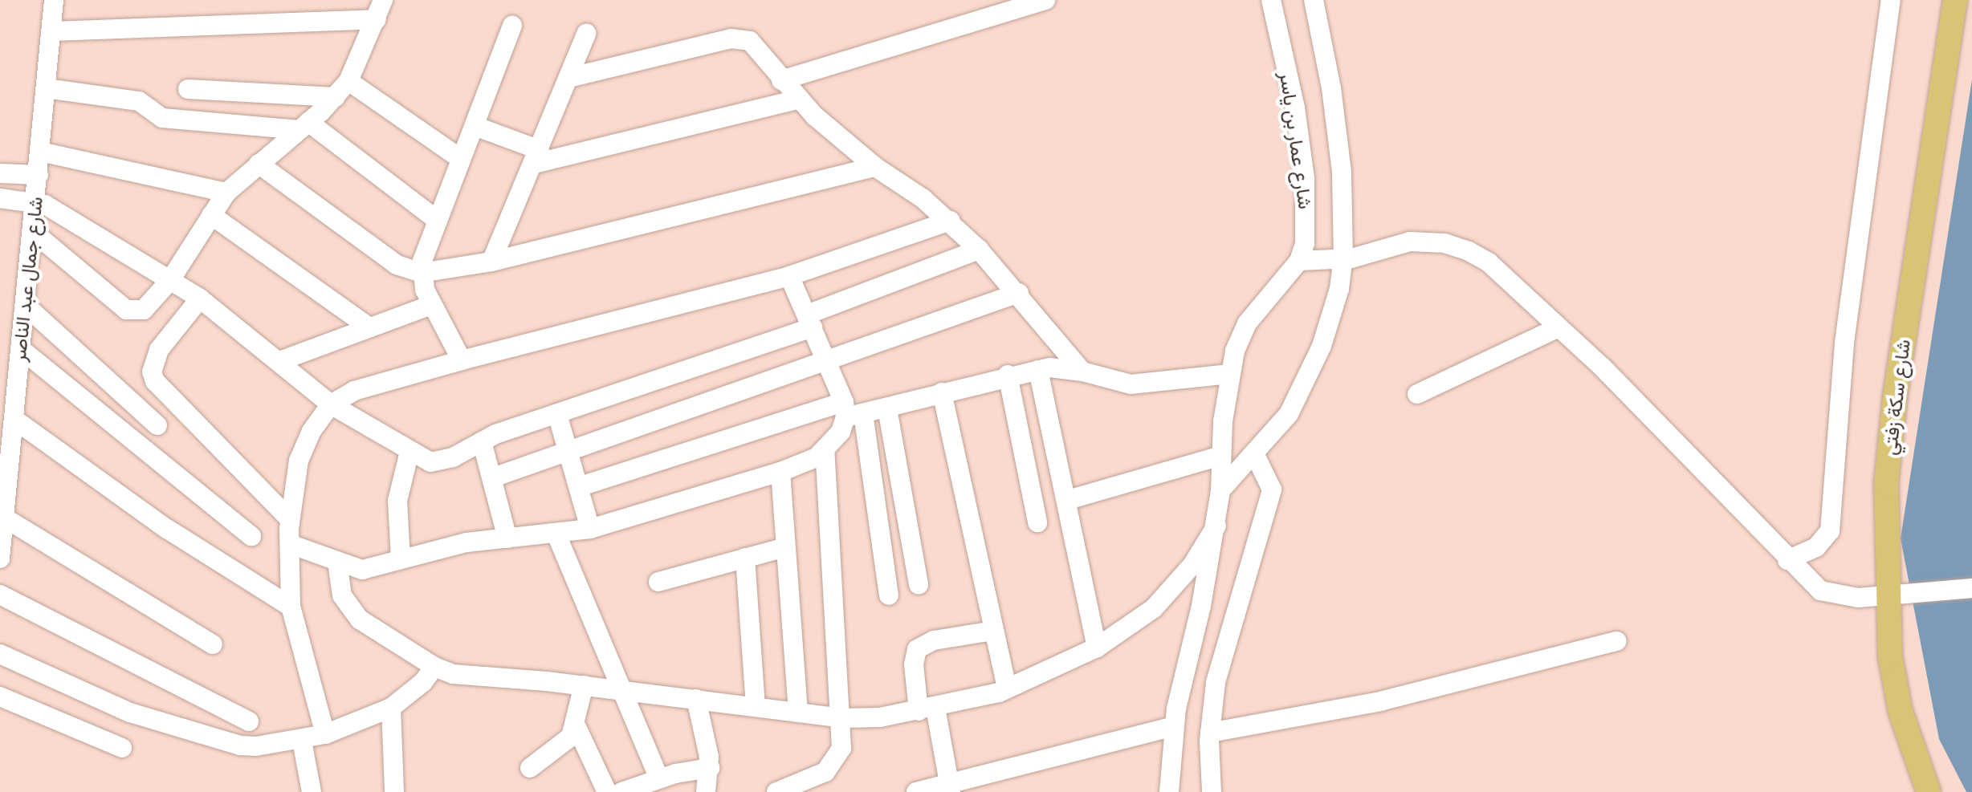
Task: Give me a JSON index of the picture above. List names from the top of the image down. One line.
{"streets":{"main road":["شارع سكة زفتي"],"street":["شارع عمار بن ياسر","شارع جمال عبد الناصر"]}}
